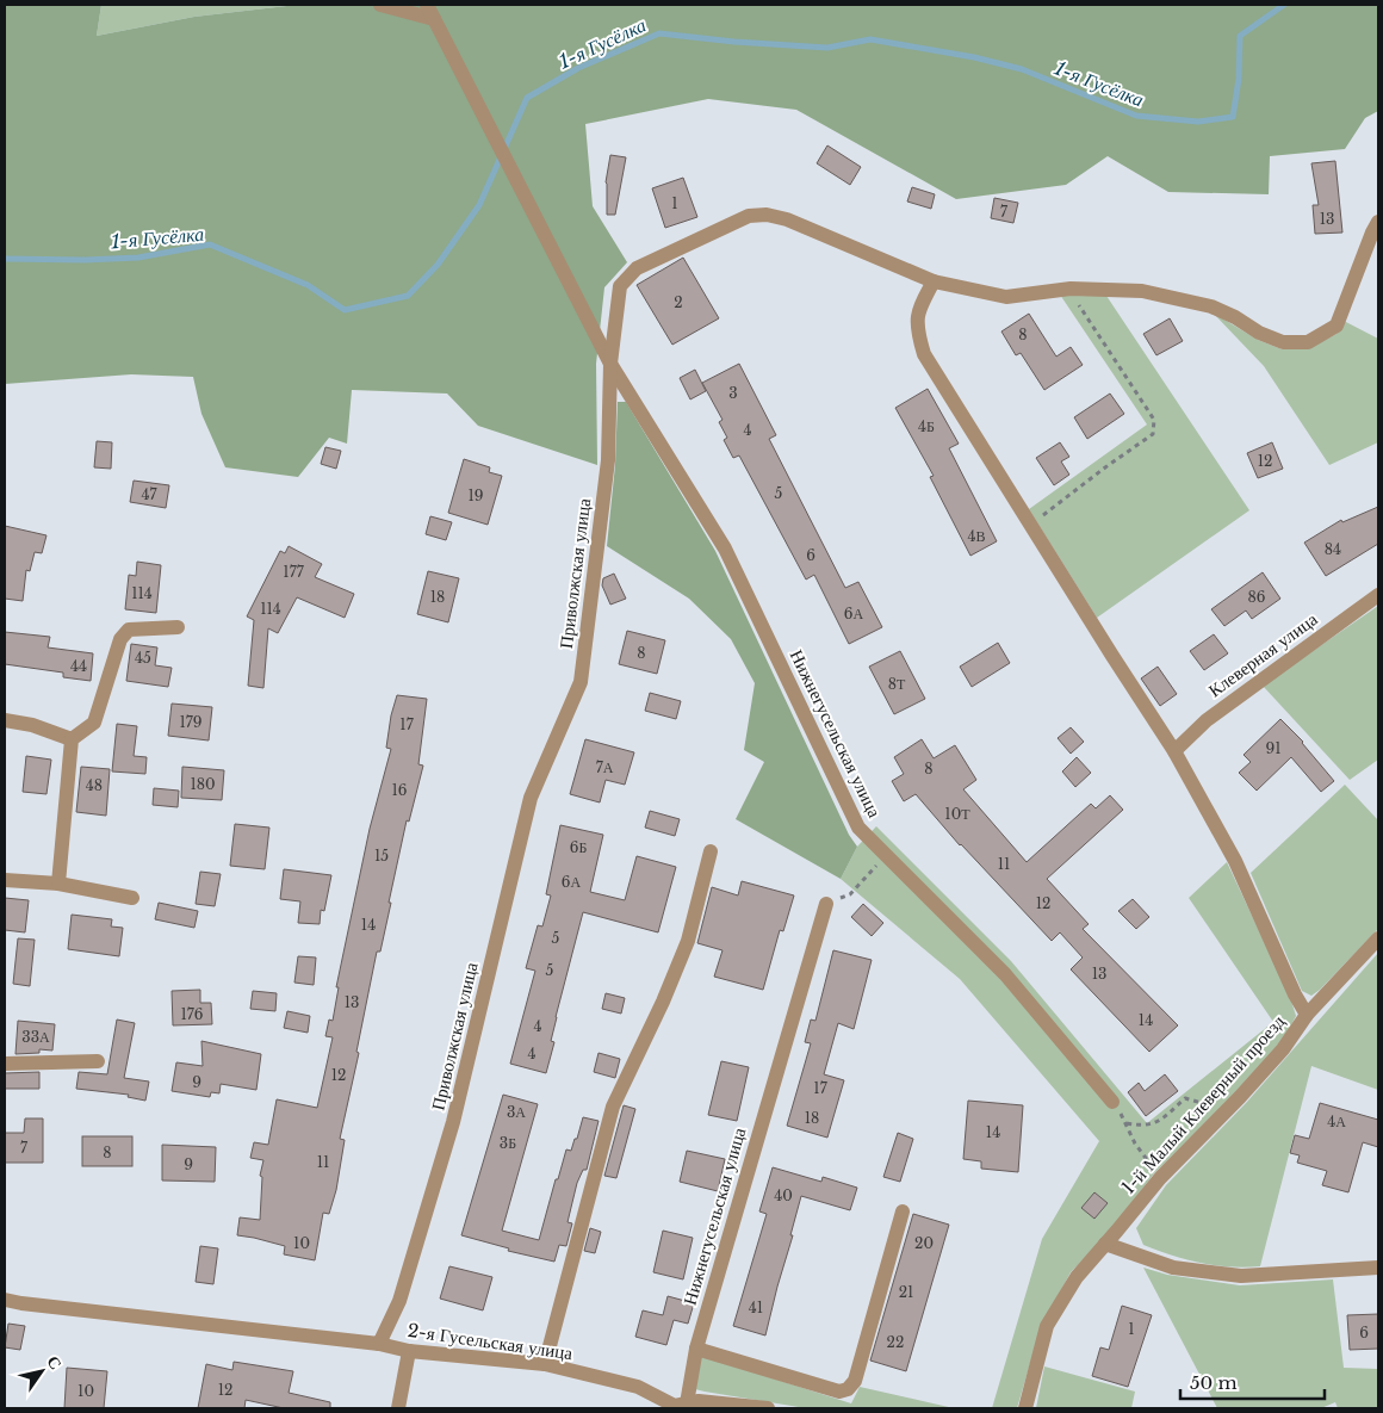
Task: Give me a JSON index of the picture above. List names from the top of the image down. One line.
{"streets":{"street":["Приволжская улица","Клеверная улица","Нижнегусельская улица","1-й Малый Клеверный проезд","2-я Гусельская улица"]},"crossings":[["Приволжская улица","Нижнегусельская улица"],["Приволжская улица","2-я Гусельская улица"],["Нижнегусельская улица","2-я Гусельская улица"]],"water":["1-я Гусёлка"],"house_numbers":["1","7","13","2","8","3","4Б","4","12","5","47","19","4В","84","6","177","114","18","86","114","6А","8","45","44","8Т","179","17","91","7А","8","180","48","16","10Т","6Б","15","11","6А","12","14","5","5","13","13","176","14","4","33А","4","12","9","17","3А","18","4А","14","3Б","7","8","11","9","40","10","20","21","41","1","6","22","12","10"],"scale_bar":"50 m","north":"top right"}
